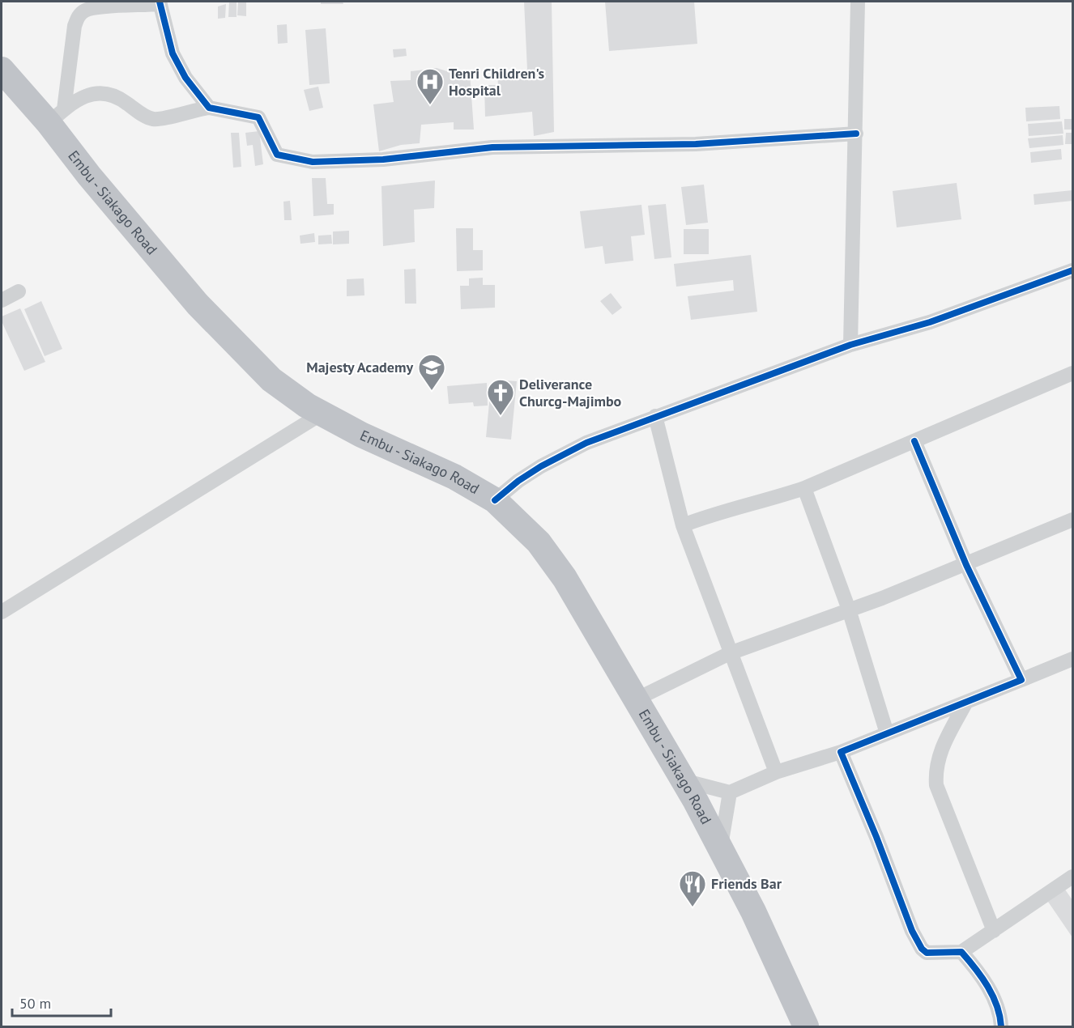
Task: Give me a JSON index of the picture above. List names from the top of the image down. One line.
{"streets":{"highway":["Embu - Siakago Road"]},"places":{"hospital":["Tenri Children's Hospital"],"school or university":["Majesty Academy"],"church":["Deliverance Churcg-Majimbo"],"restaurant":["Friends Bar"]},"scale_bar":"50 m"}
